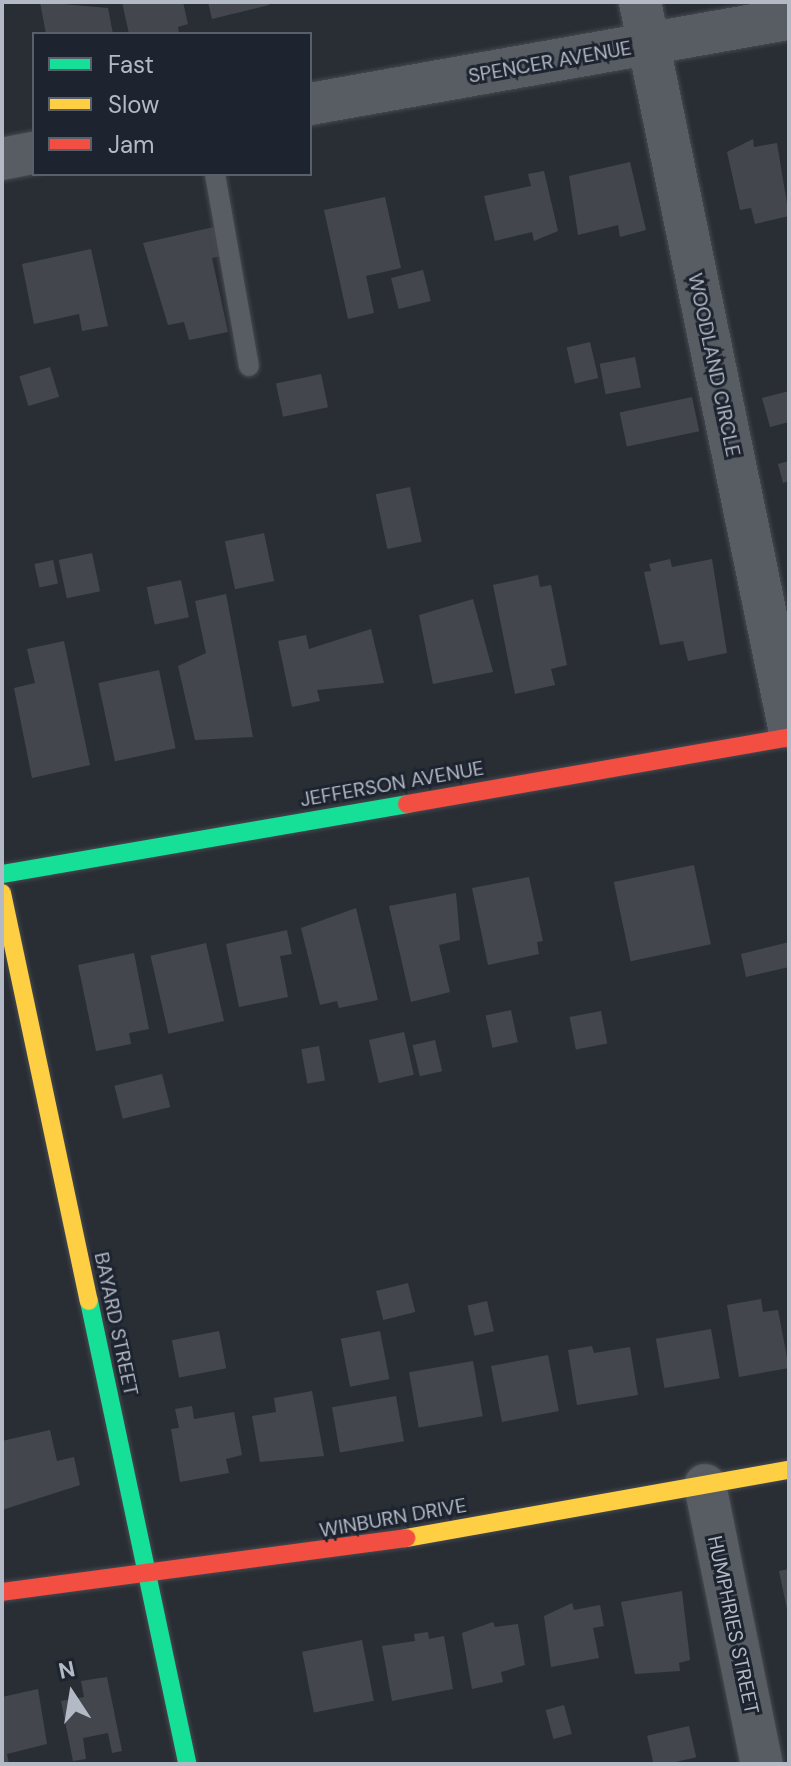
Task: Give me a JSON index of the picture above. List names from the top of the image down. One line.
{"streets":{"street":["SPENCER AVENUE","WOODLAND CIRCLE","JEFFERSON AVENUE","BAYARD STREET","WINBURN DRIVE","HUMPHRIES STREET"]},"crossings":[["SPENCER AVENUE","WOODLAND CIRCLE"],["BAYARD STREET","WINBURN DRIVE"],["WINBURN DRIVE","HUMPHRIES STREET"]],"legend":["Fast","Slow","Jam"],"north":"top"}
